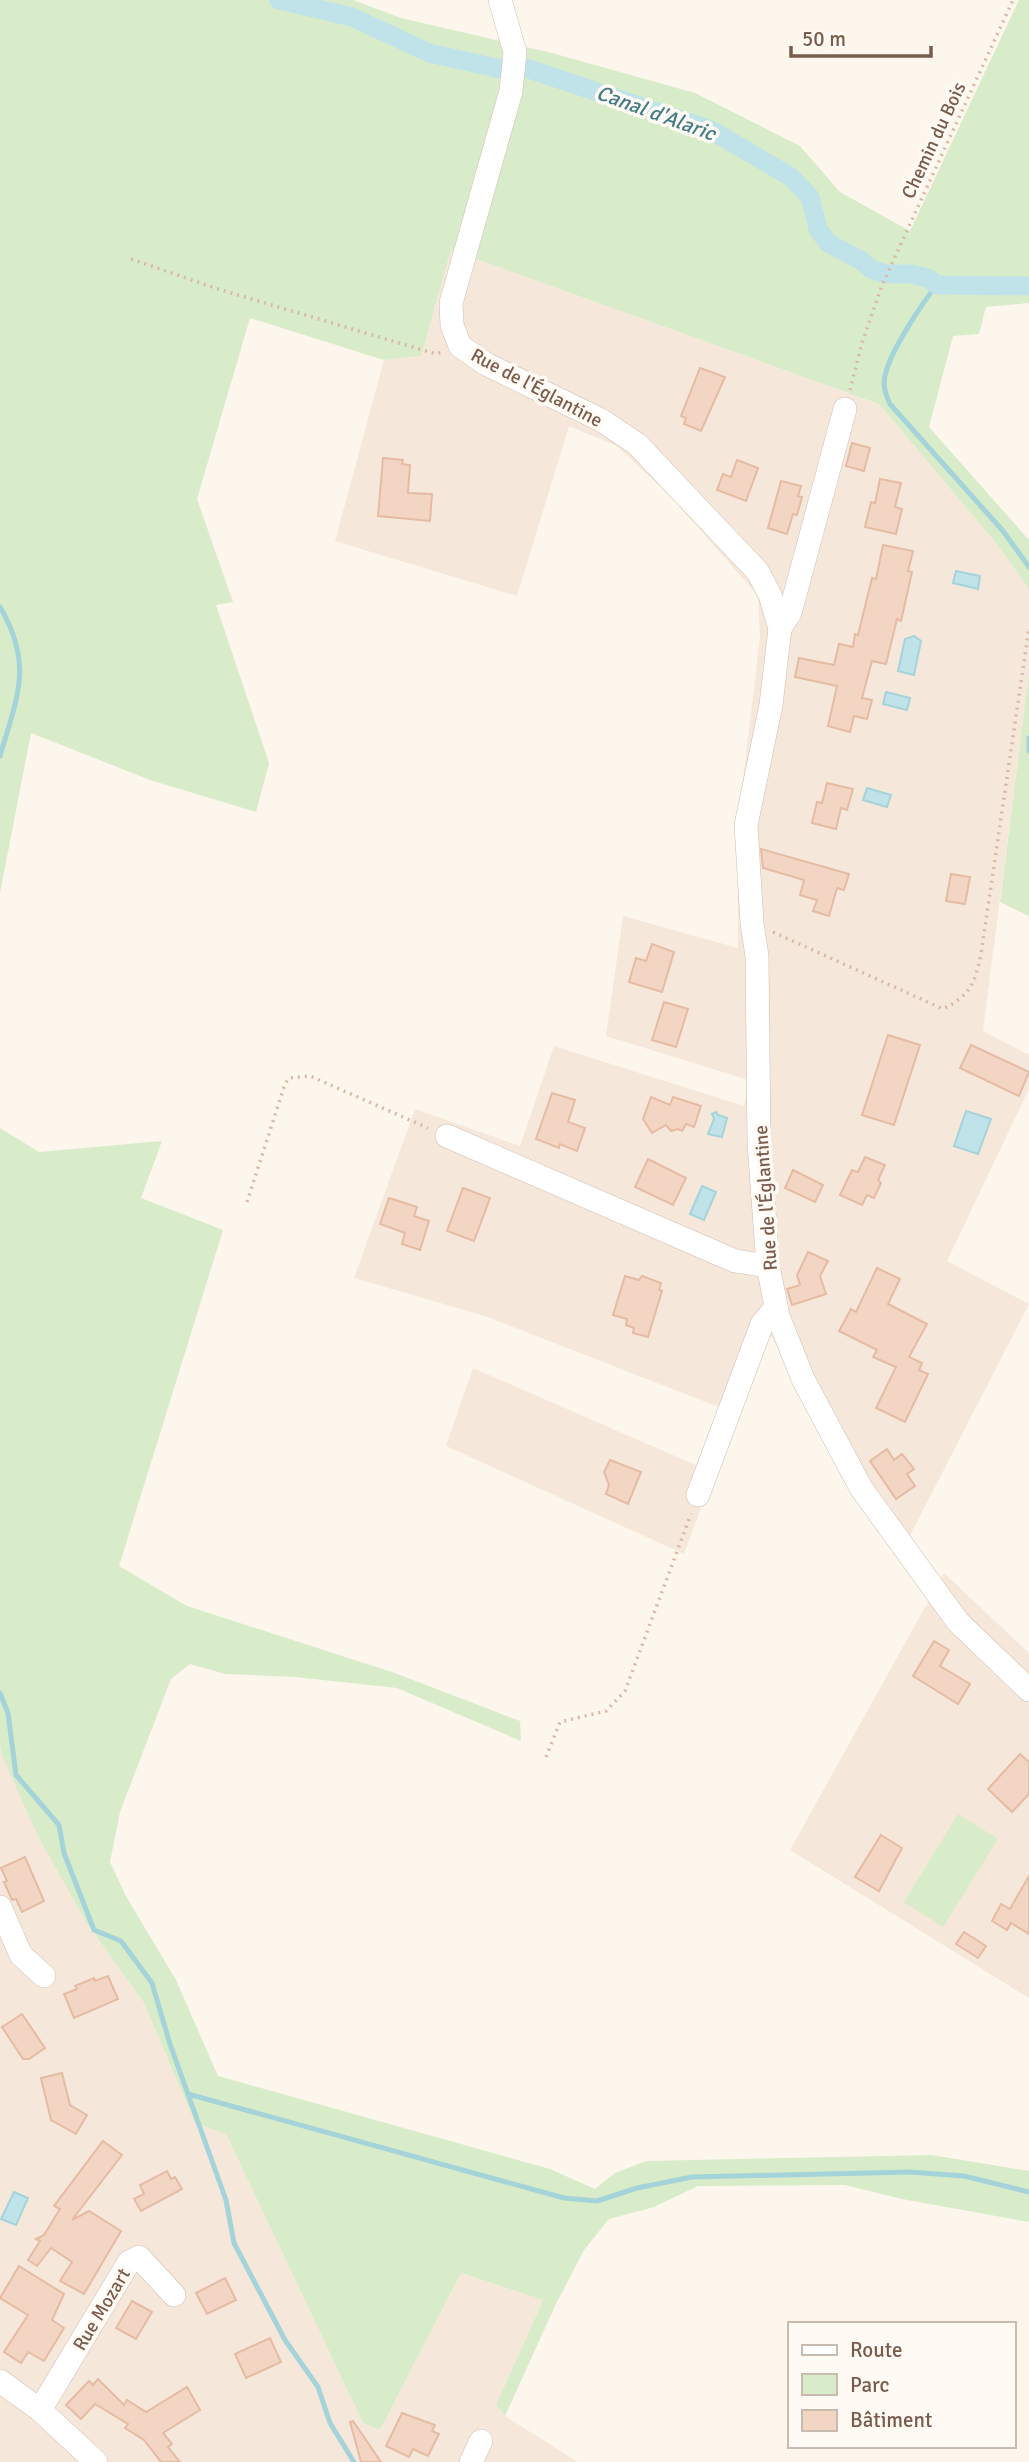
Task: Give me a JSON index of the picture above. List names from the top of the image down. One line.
{"streets":{"street":["Rue de l'Églantine","Rue Mozart"],"path":["Chemin du Bois"]},"crossings":[["Chemin du Bois","Rue de l'Églantine"]],"water":["Canal d'Alaric"],"legend":["Route","Parc","Bâtiment"],"scale_bar":"50 m"}
